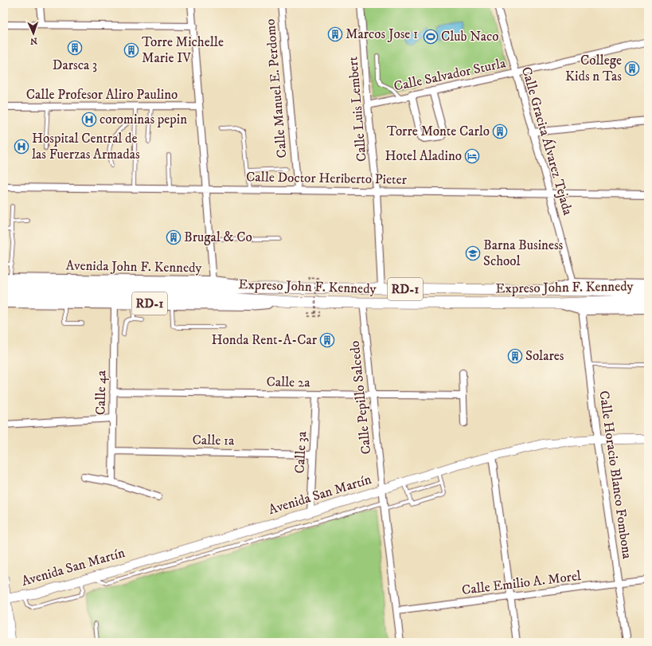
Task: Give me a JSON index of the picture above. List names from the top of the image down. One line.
{"streets":{"highway":["Expreso John F. Kennedy","RD-1"],"main road":["Avenida John F. Kennedy","Avenida San Martín"],"street":["Calle Salvador Sturla","Calle Manuel E. Perdomo","Calle Profesor Aliro Paulino","Calle Luis Lembert","Calle Gracita Álvarez Tejada","Calle Doctor Heriberto Pieter","Calle 2a","Calle 4a","Calle Pepillo Salcedo","Calle 1a","Calle 3a","Calle Horacio Blanco Fombona","Calle Emilio A. Morel"]},"crossings":[["Calle Salvador Sturla","Calle Luis Lembert"],["Calle Salvador Sturla","Calle Gracita Álvarez Tejada"],["Calle Manuel E. Perdomo","Calle Doctor Heriberto Pieter"],["Calle Luis Lembert","Calle Doctor Heriberto Pieter"],["Calle Luis Lembert","Expreso John F. Kennedy"],["Calle Gracita Álvarez Tejada","Calle Doctor Heriberto Pieter"],["Calle Gracita Álvarez Tejada","RD-1"],["Avenida John F. Kennedy","Expreso John F. Kennedy"],["Expreso John F. Kennedy","RD-1"],["Expreso John F. Kennedy","Calle Pepillo Salcedo"],["RD-1","Calle 4a"],["RD-1","Calle Horacio Blanco Fombona"],["Calle 2a","Calle 4a"],["Calle 2a","Calle Pepillo Salcedo"],["Calle 2a","Calle 3a"],["Calle 4a","Calle 1a"],["Calle Pepillo Salcedo","Avenida San Martín"],["Calle Pepillo Salcedo","Calle Emilio A. Morel"],["Calle 1a","Calle 3a"],["Calle 3a","Avenida San Martín"],["Calle Horacio Blanco Fombona","Avenida San Martín"],["Calle Horacio Blanco Fombona","Calle Emilio A. Morel"]],"places":{"building":["Marcos Jose 1","Darsca 3","Torre Michelle Marie IV","College Kids n Tas","Torre Monte Carlo","Brugal & Co","Honda Rent-A-Car","Solares"],"sports":["Club Naco"],"hospital":["corominas pepin","Hospital Central de las Fuerzas Armadas"],"hotel":["Hotel Aladino"],"school or university":["Barna Business School"]},"north":"bottom"}
